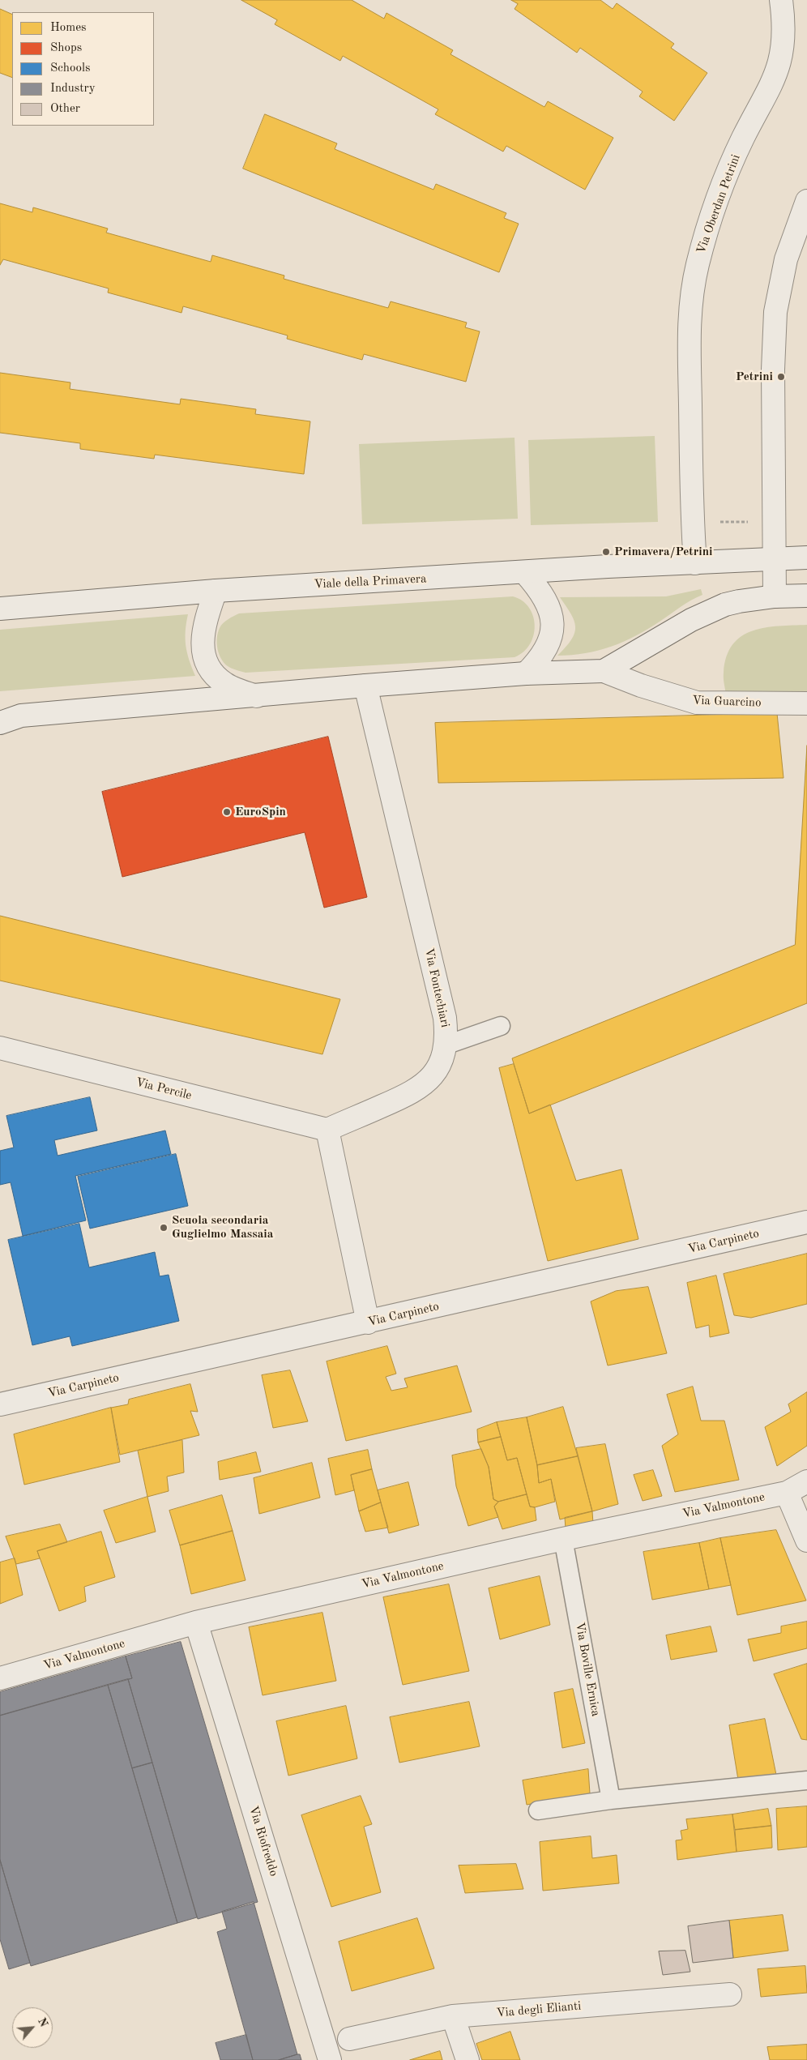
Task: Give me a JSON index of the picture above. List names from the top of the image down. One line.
{"streets":{"street":["Via Oberdan Petrini","Viale della Primavera","Via Guarcino","Via Fontechiari","Via Percile","Via Carpineto","Via Valmontone","Via Riofreddo","Via degli Elianti"],"lane":["Via Boville Ernica"]},"crossings":[["Via Oberdan Petrini","Viale della Primavera"],["Via Fontechiari","Via Percile"],["Via Valmontone","Via Boville Ernica"],["Via Valmontone","Via Riofreddo"]],"places":["Petrini","Primavera/Petrini","EuroSpin","Scuola secondaria Guglielmo Massaia"],"legend":["Homes","Shops","Schools","Industry","Other"],"north":"top right"}
